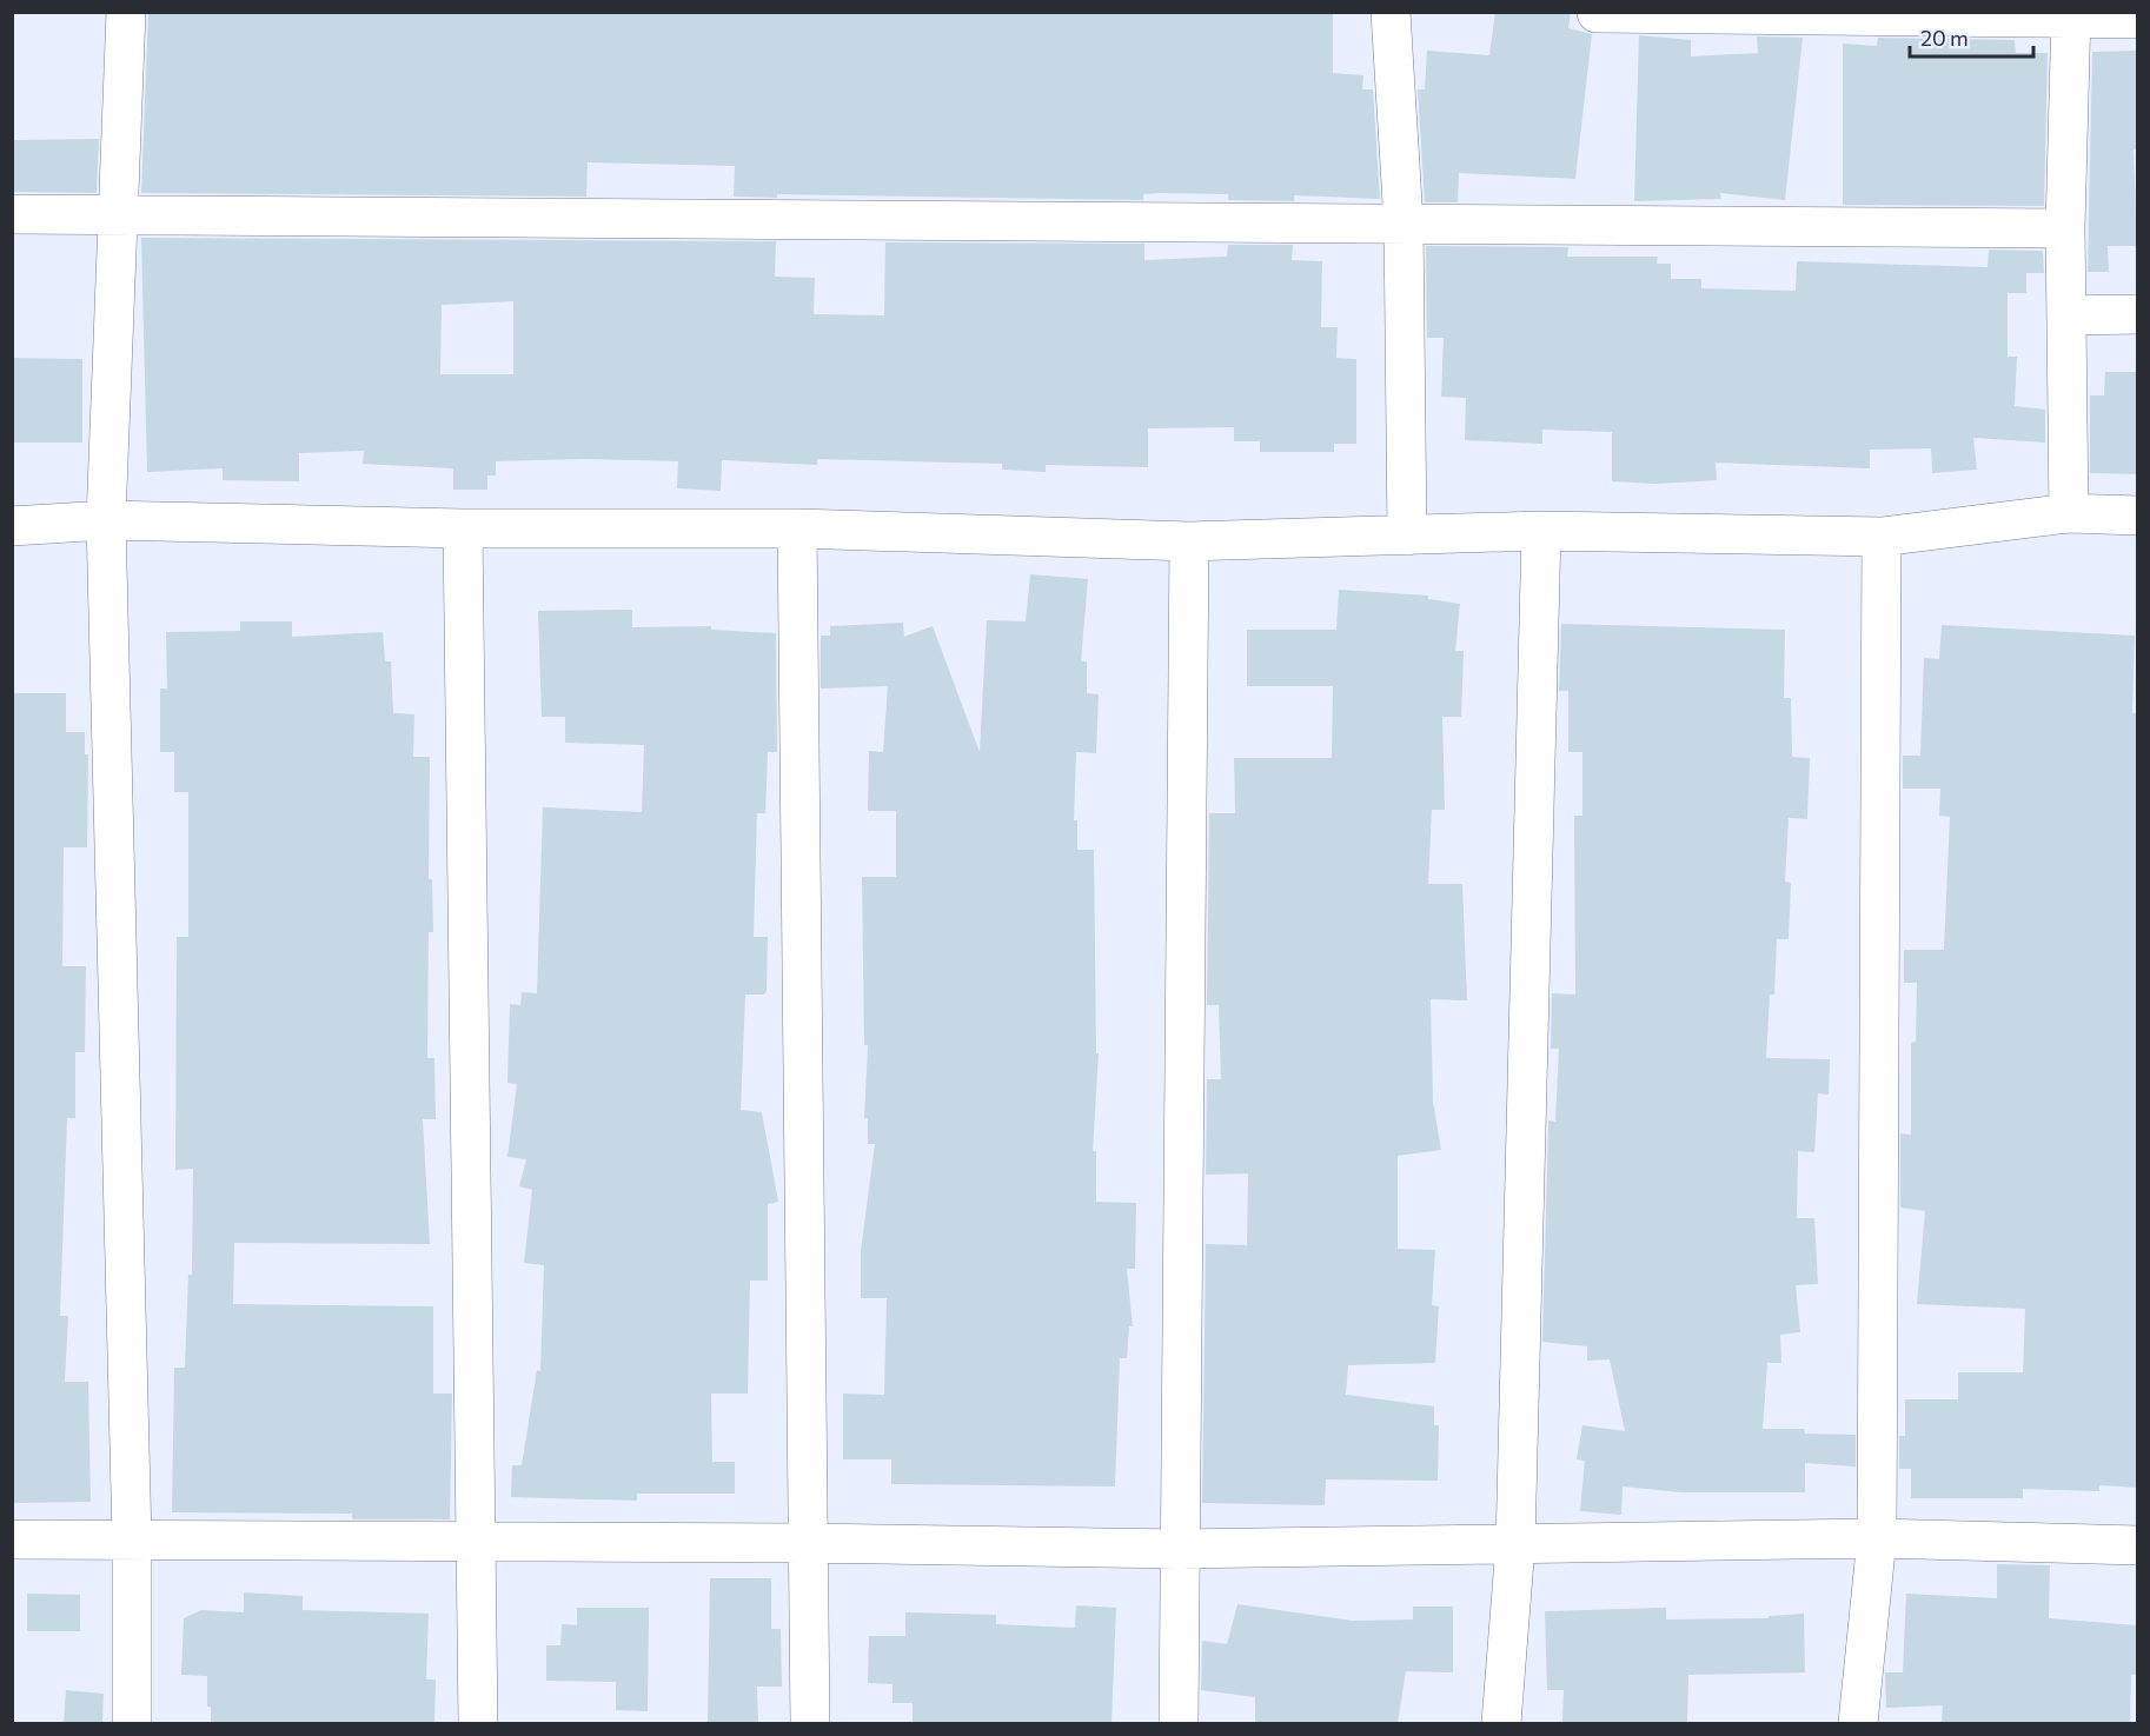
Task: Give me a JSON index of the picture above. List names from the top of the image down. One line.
{"scale_bar":"20 m"}
